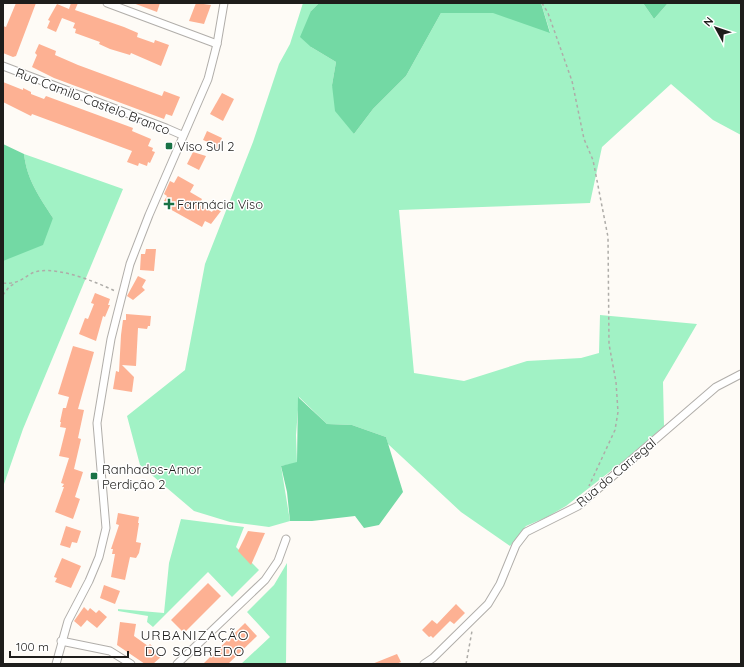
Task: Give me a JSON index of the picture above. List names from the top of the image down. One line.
{"streets":{"street":["Rua Camilo Castelo Branco","Rua do Carregal"]},"districts":["URBANIZAÇÃO DO SOBREDO"],"places":{"transit":["Viso Sul 2","Ranhados-Amor Perdição 2"],"health":["Farmácia Viso"]},"scale_bar":"100 m","north":"top left"}
